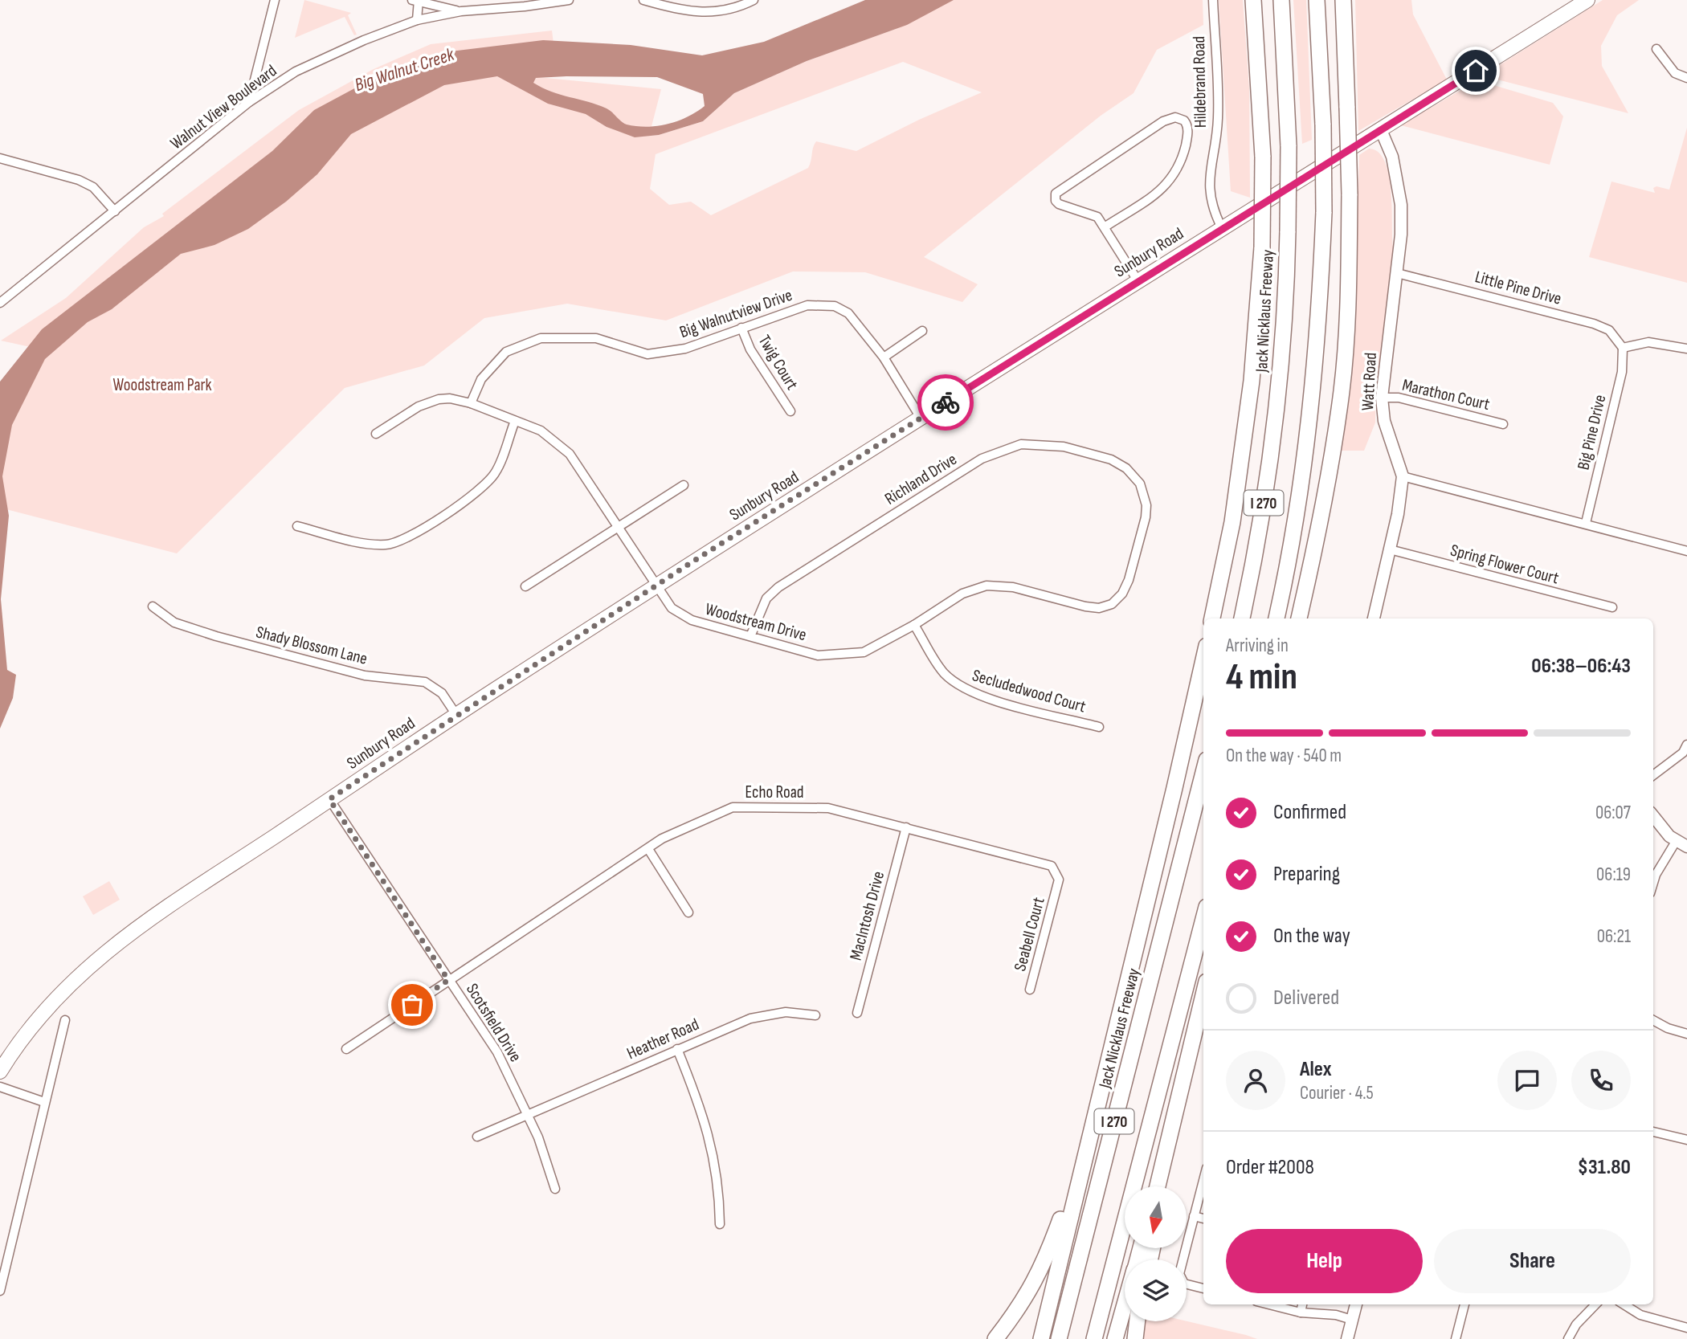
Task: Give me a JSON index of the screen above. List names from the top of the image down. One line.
{"streets":{"highway":["Jack Nicklaus Freeway","I 270"],"main road":["Sunbury Road"],"street":["Hildebrand Road","Walnut View Boulevard","Little Pine Drive","Big Walnutview Drive","Twig Court","Watt Road","Marathon Court","Big Pine Drive","Richland Drive","Spring Flower Court","Woodstream Drive","Shady Blossom Lane","Secludedwood Court","Echo Road","MacIntosh Drive","Seabell Court","Scotsfield Drive","Heather Road"]},"crossings":[["Hildebrand Road","Sunbury Road"],["Sunbury Road","Big Walnutview Drive"],["Sunbury Road","Watt Road"],["Sunbury Road","Woodstream Drive"],["Sunbury Road","Shady Blossom Lane"],["Sunbury Road","Scotsfield Drive"],["Little Pine Drive","Watt Road"],["Little Pine Drive","Big Pine Drive"],["Big Walnutview Drive","Twig Court"],["Big Walnutview Drive","Woodstream Drive"],["Watt Road","Marathon Court"],["Richland Drive","Woodstream Drive"],["Woodstream Drive","Secludedwood Court"],["Echo Road","MacIntosh Drive"],["Echo Road","Seabell Court"],["Echo Road","Scotsfield Drive"],["Scotsfield Drive","Heather Road"]],"water":["Big Walnut Creek"],"parks":["Woodstream Park"],"north":"bottom","page":{"heading":["4 min","Arriving in","06:38–06:43"],"panel":["Alex","Courier · 4.5","Order #2008","$31.80"],"bar":"On the way · 540 m","list":[["Confirmed","06:07"],["Preparing","06:19"],["On the way","06:21"],"Delivered"],"buttons":["Help","Share"]}}
